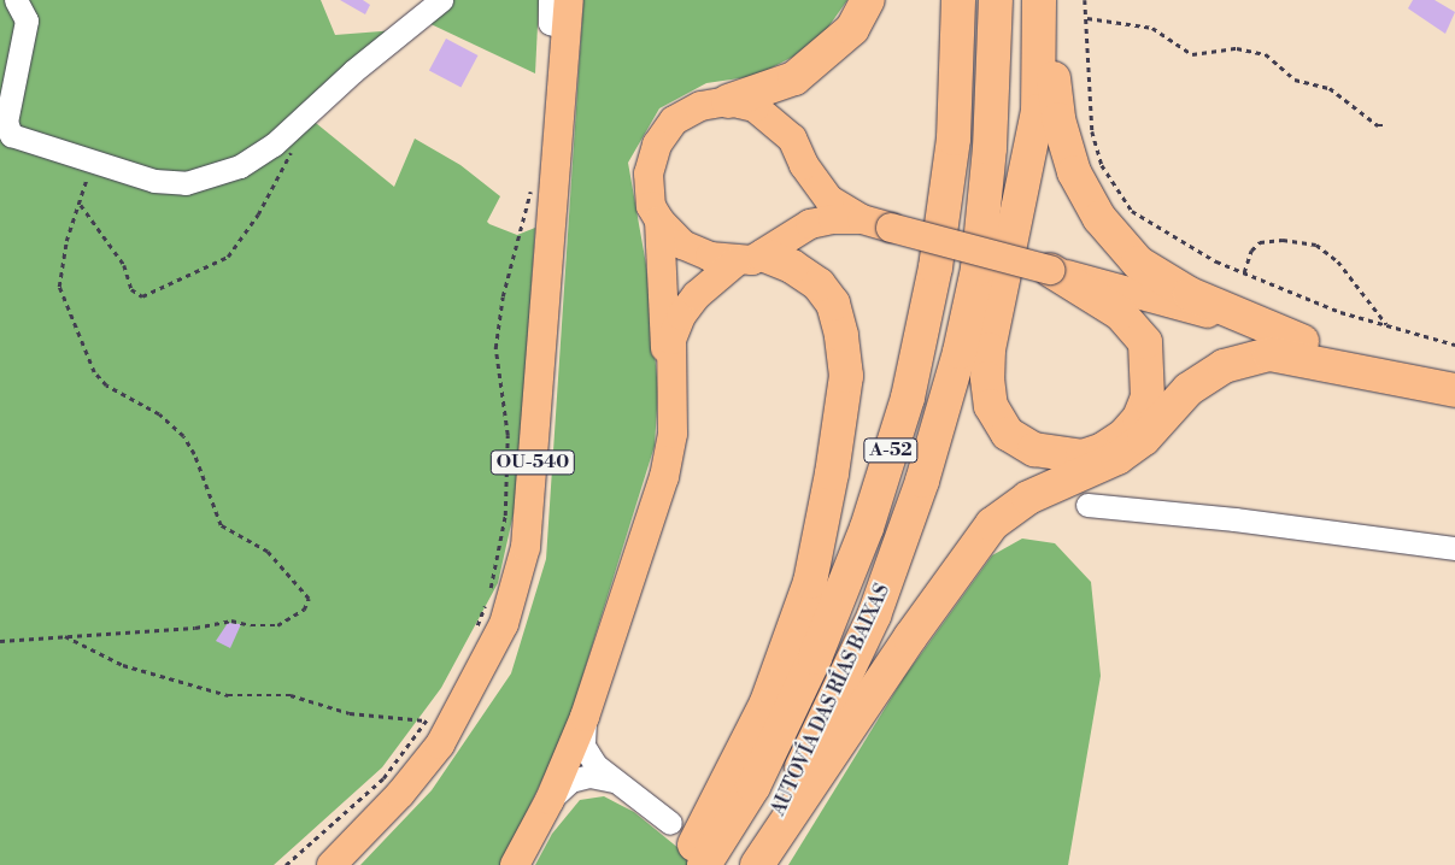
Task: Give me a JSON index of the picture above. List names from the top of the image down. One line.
{"streets":{"highway":["A-52","AUTOVÍA DAS RÍAS BAIXAS"],"main road":["OU-540"]}}
